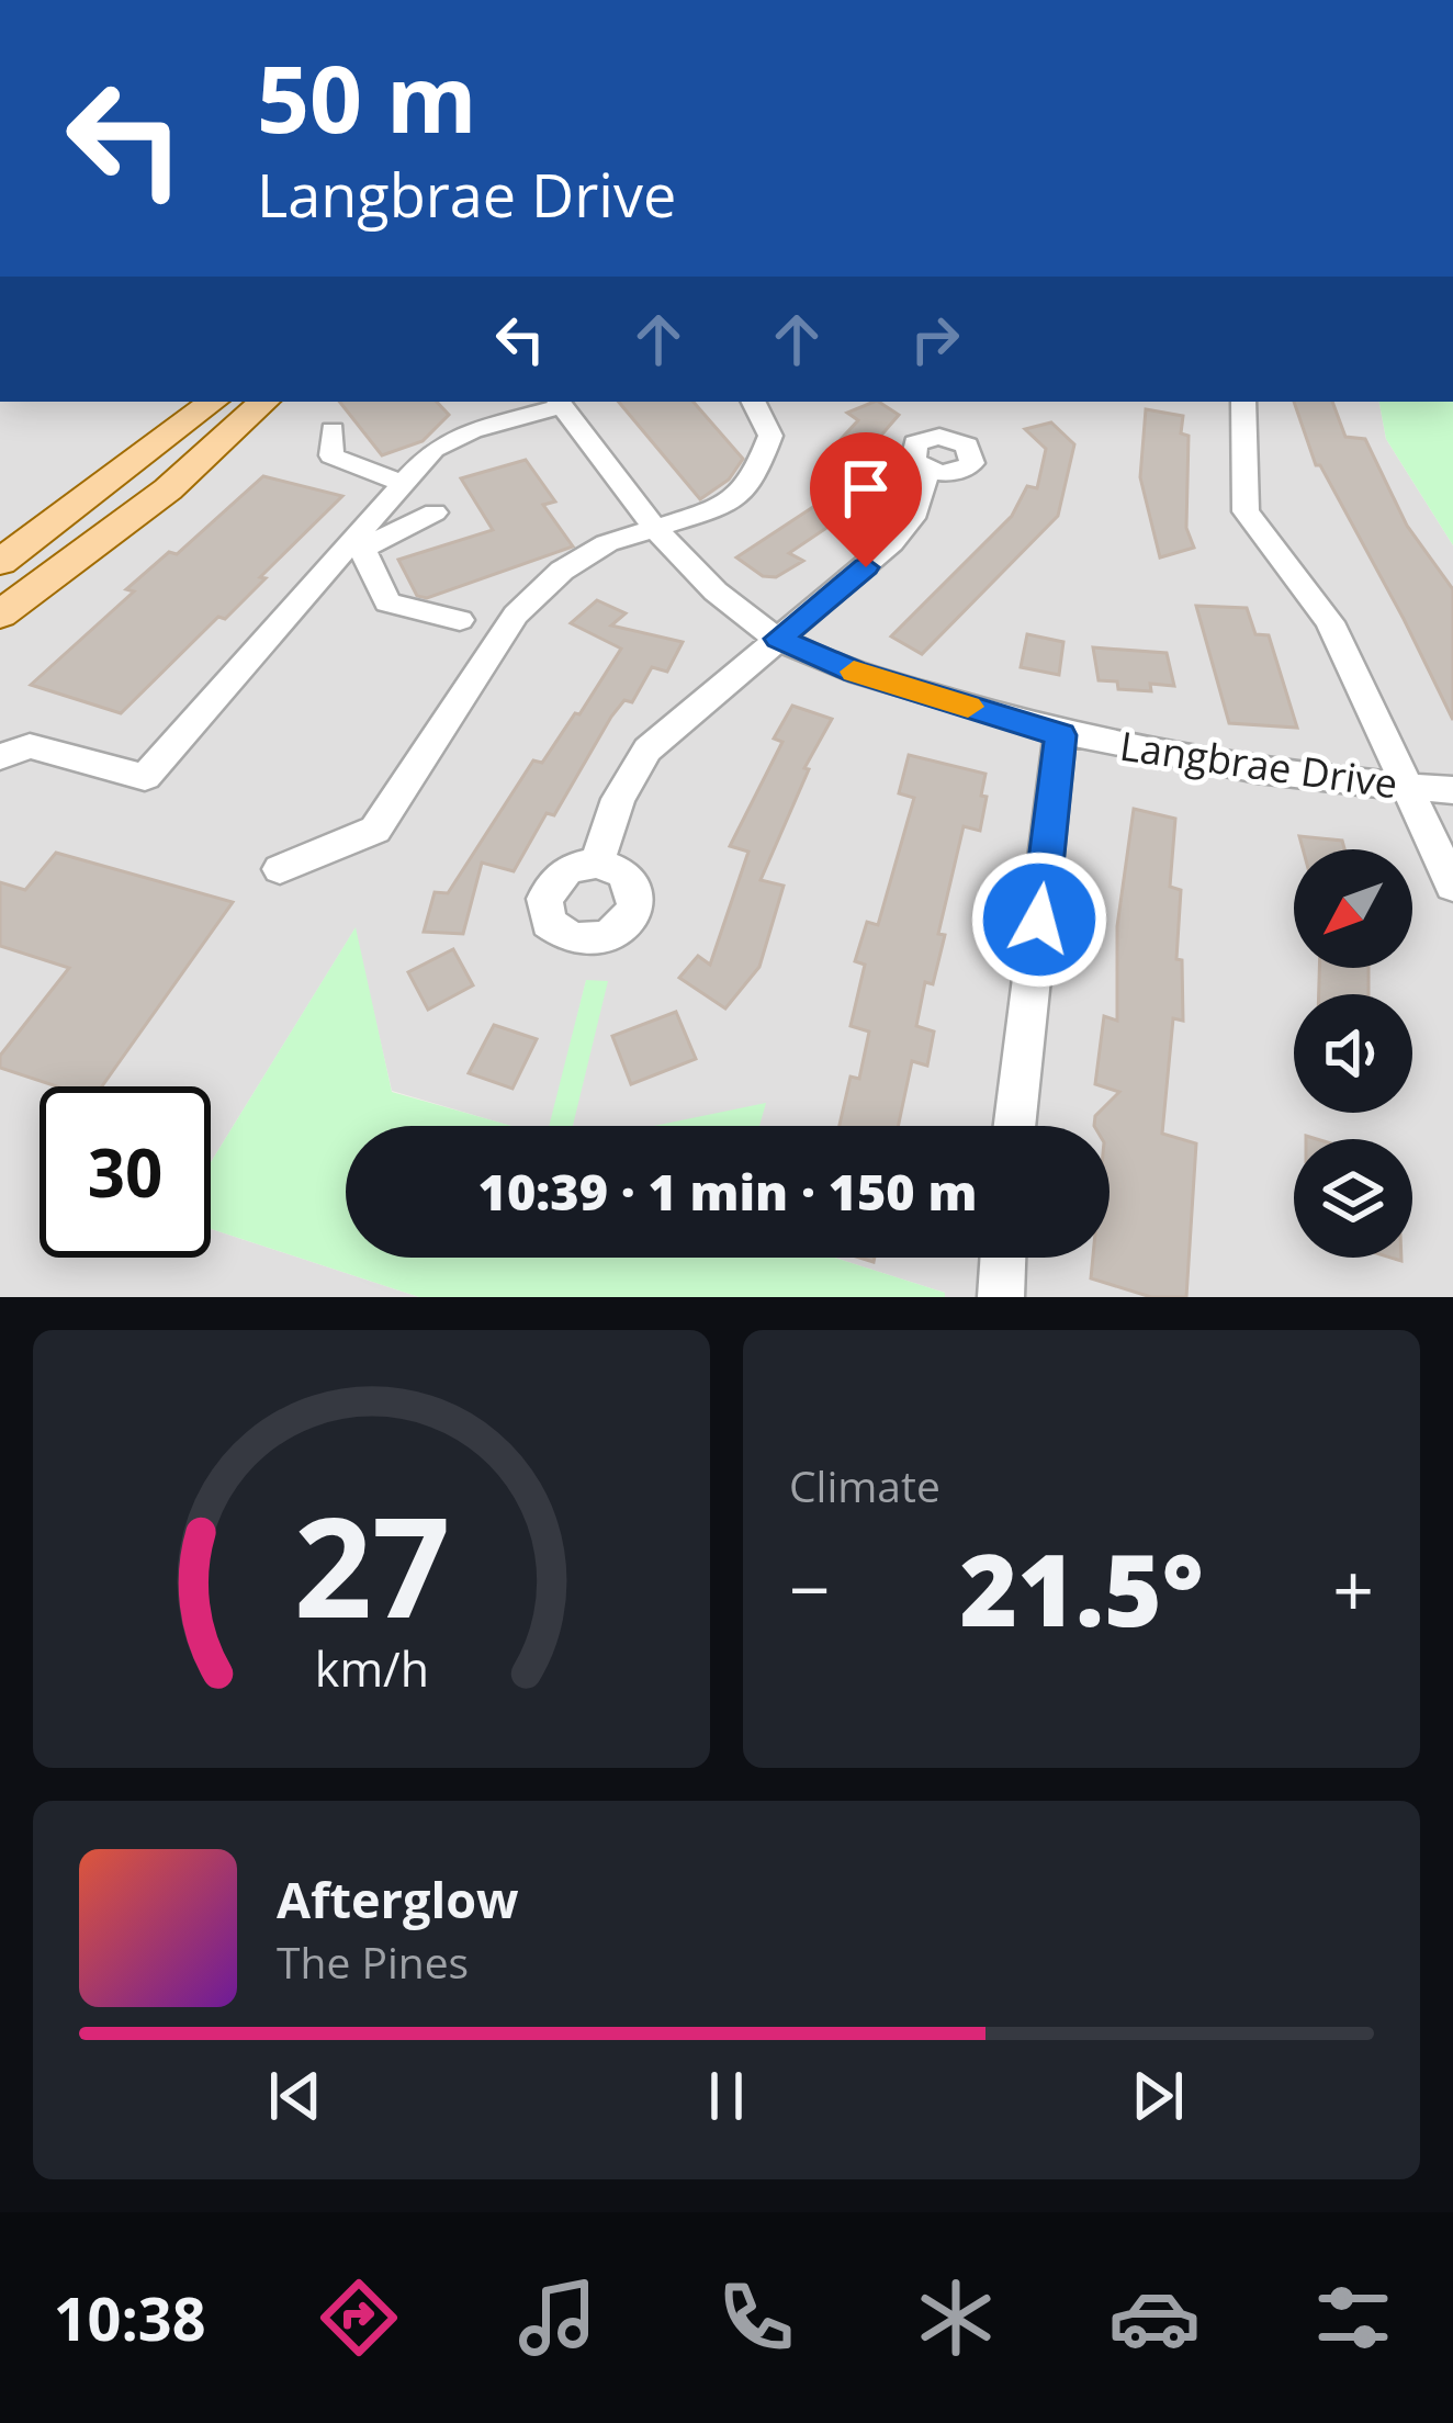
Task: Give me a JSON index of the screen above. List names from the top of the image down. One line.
{"streets":{"street":["Langbrae Drive"]},"north":"bottom left","page":{"turn":["50 m","Langbrae Drive"],"limit":"30","trip":"10:39 · 1 min · 150 m","tile":"Climate","heat":["−","21.5°","+"],"song":["Afterglow","The Pines"],"tabs":"10:38","gauge":["27","km/h"]}}
